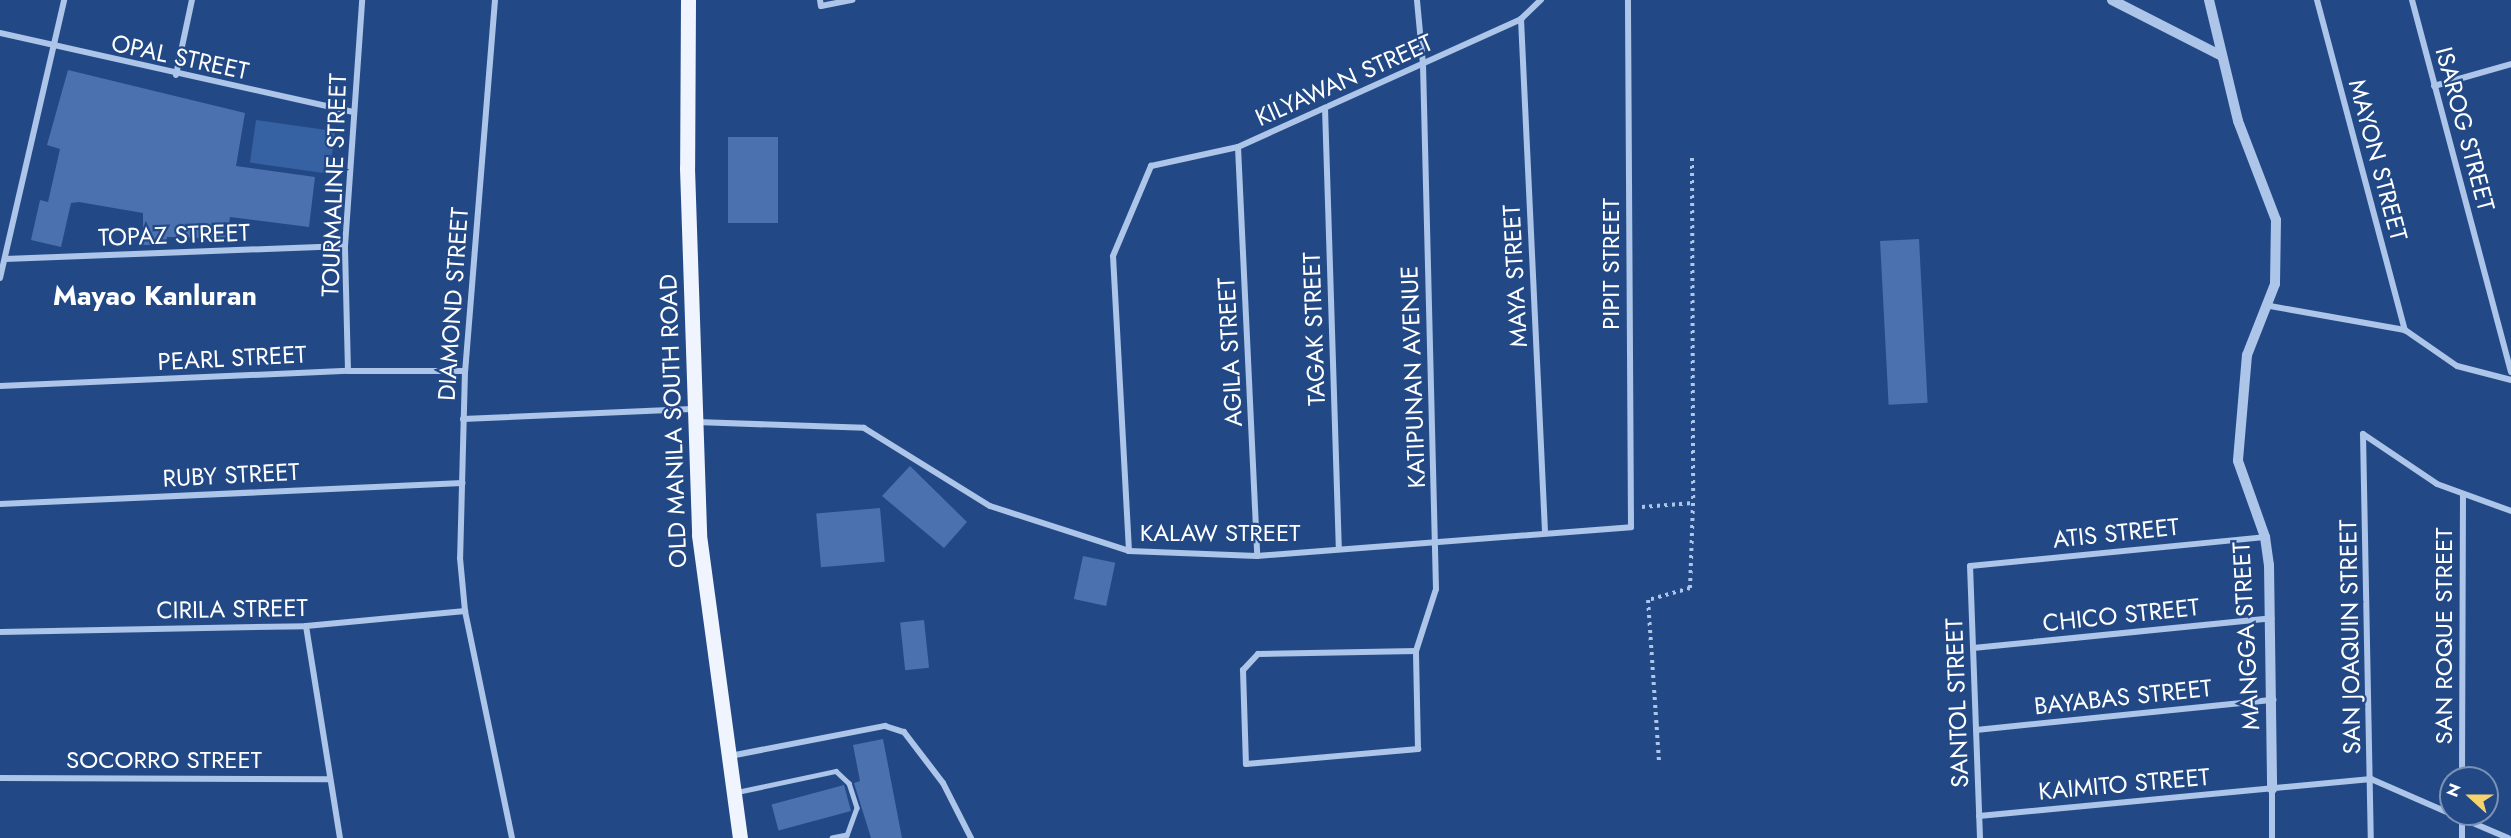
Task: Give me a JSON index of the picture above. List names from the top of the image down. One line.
{"streets":{"main road":["OLD MANILA SOUTH ROAD"],"street":["OPAL STREET","KILYAWAN STREET","ISAROG STREET","MAYON STREET","TOURMALINE STREET","TOPAZ STREET","PIPIT STREET","MAYA STREET","DIAMOND STREET","TAGAK STREET","AGILA STREET","PEARL STREET","KATIPUNAN AVENUE","RUBY STREET","KALAW STREET","ATIS STREET","CIRILA STREET","CHICO STREET","MANGGA STREET","SAN ROQUE STREET","SAN JOAQUIN STREET","BAYABAS STREET","SANTOL STREET","SOCORRO STREET","KAIMITO STREET"]},"crossings":[["OPAL STREET","TOURMALINE STREET"],["KILYAWAN STREET","MAYA STREET"],["KILYAWAN STREET","TAGAK STREET"],["KILYAWAN STREET","AGILA STREET"],["KILYAWAN STREET","KATIPUNAN AVENUE"],["KILYAWAN STREET","KALAW STREET"],["TOURMALINE STREET","TOPAZ STREET"],["TOURMALINE STREET","PEARL STREET"],["PIPIT STREET","KALAW STREET"],["MAYA STREET","KALAW STREET"],["DIAMOND STREET","PEARL STREET"],["DIAMOND STREET","RUBY STREET"],["DIAMOND STREET","KALAW STREET"],["DIAMOND STREET","CIRILA STREET"],["TAGAK STREET","KALAW STREET"],["AGILA STREET","KALAW STREET"],["KATIPUNAN AVENUE","KALAW STREET"],["OLD MANILA SOUTH ROAD","KALAW STREET"],["ATIS STREET","MANGGA STREET"],["ATIS STREET","SANTOL STREET"],["CHICO STREET","MANGGA STREET"],["CHICO STREET","SANTOL STREET"],["MANGGA STREET","BAYABAS STREET"],["MANGGA STREET","KAIMITO STREET"],["SAN ROQUE STREET","SAN JOAQUIN STREET"],["SAN JOAQUIN STREET","KAIMITO STREET"],["BAYABAS STREET","SANTOL STREET"],["SANTOL STREET","KAIMITO STREET"]],"districts":["Mayao Kanluran"],"north":"left"}
